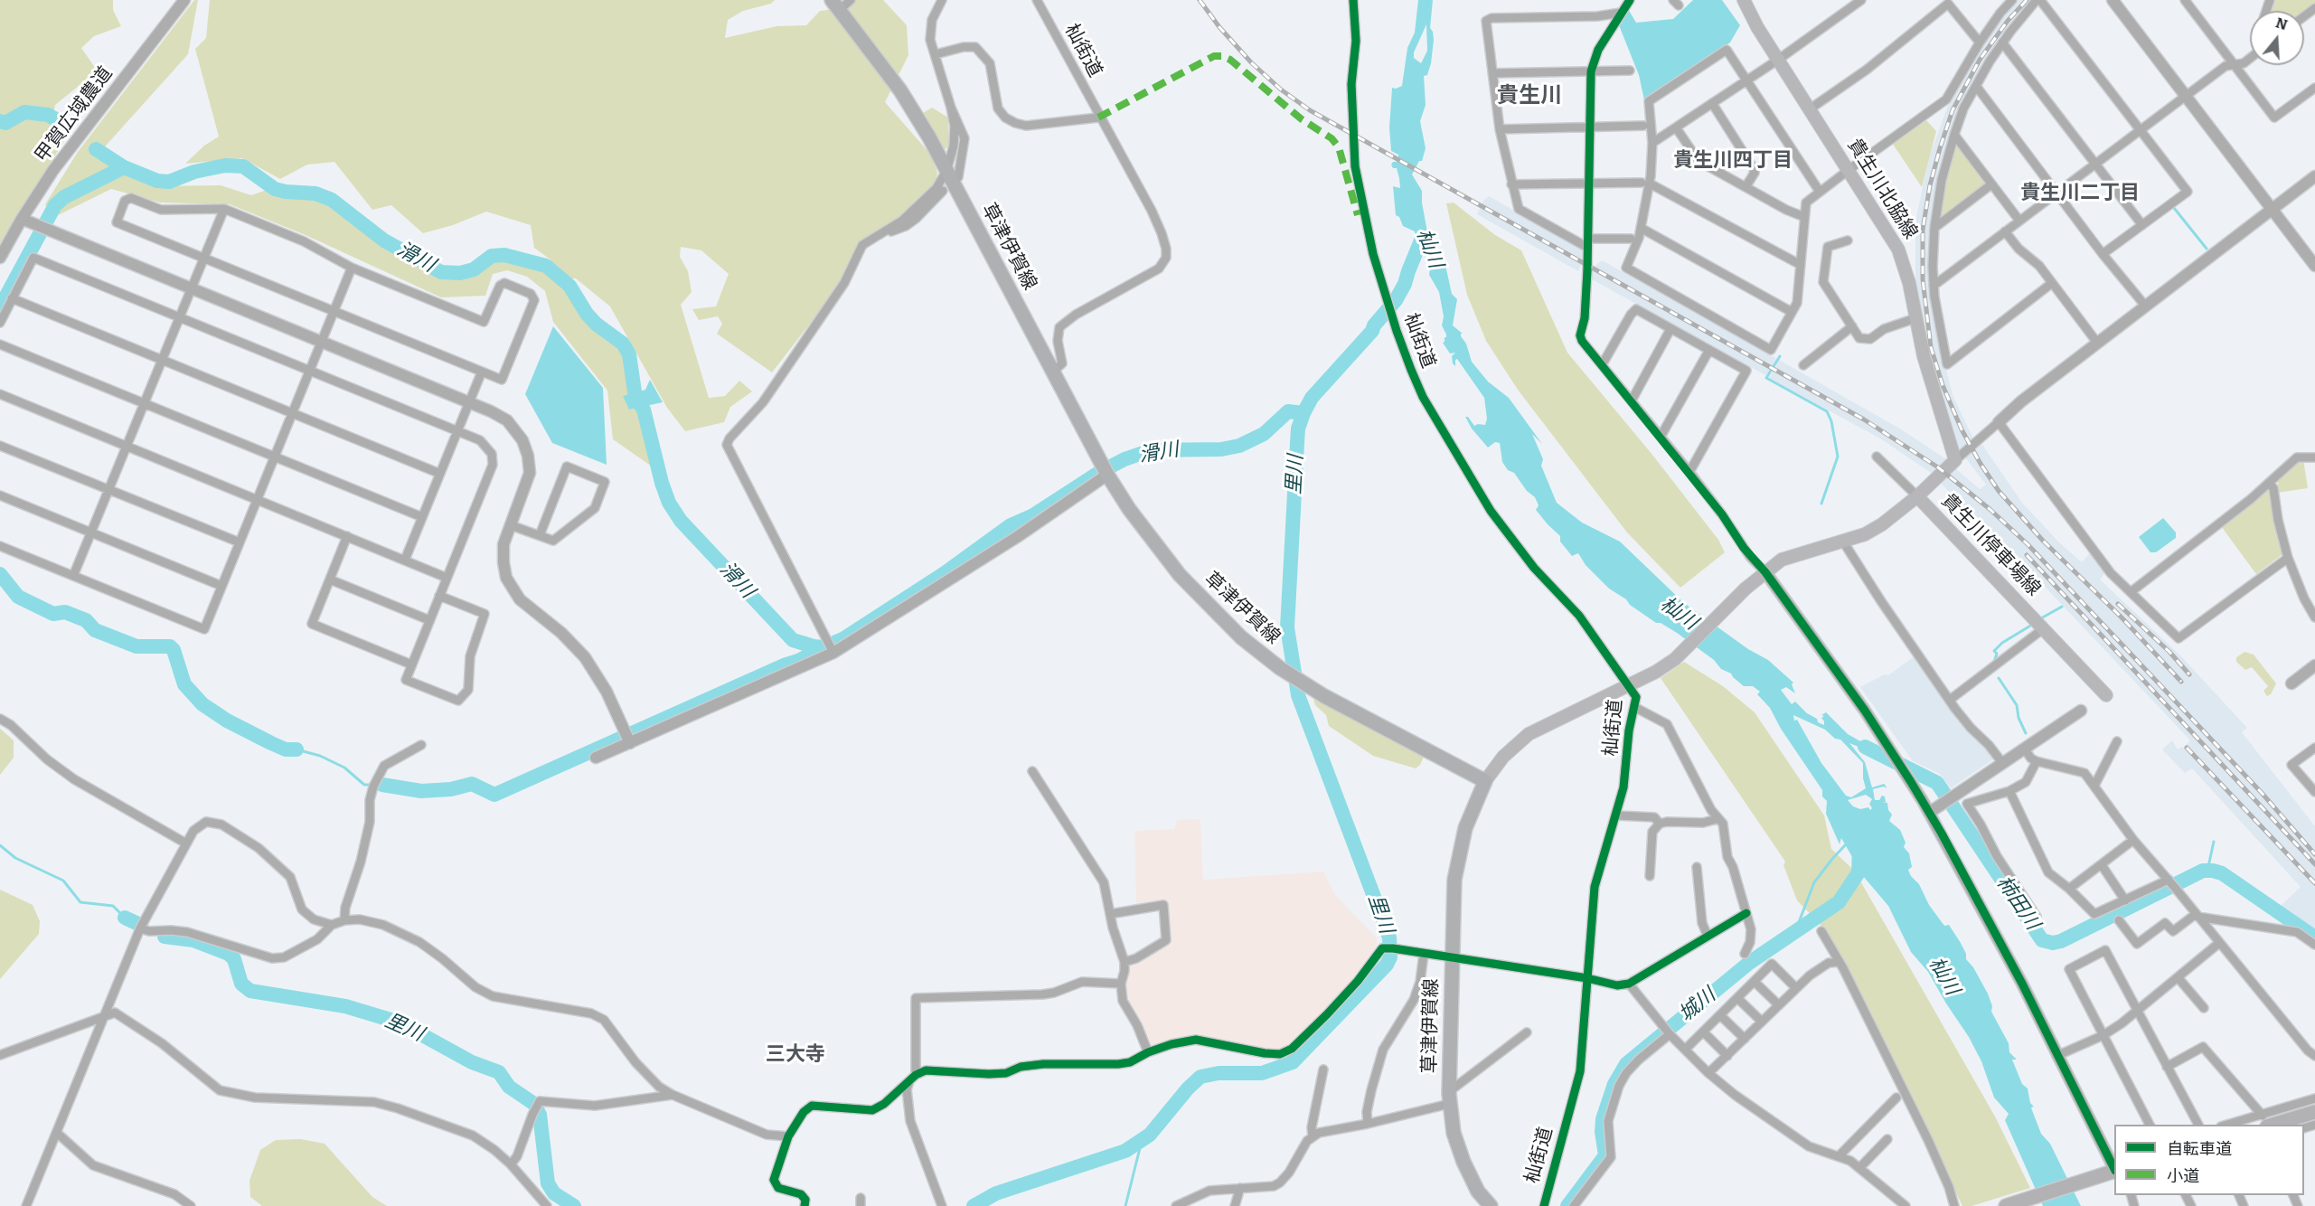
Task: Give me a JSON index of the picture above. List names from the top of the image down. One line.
{"streets":{"main road":["貴生川北脇線","草津伊賀線","貴生川停車場線"],"street":["杣街道","甲賀広域農道"]},"crossings":[["杣街道","草津伊賀線"],["杣街道","貴生川停車場線"],["草津伊賀線","貴生川停車場線"]],"districts":["貴生川","貴生川四丁目","貴生川二丁目","三大寺"],"water":["杣川","滑川","里川","柿田川","城川"],"legend":["自転車道","小道"],"north":"top"}
